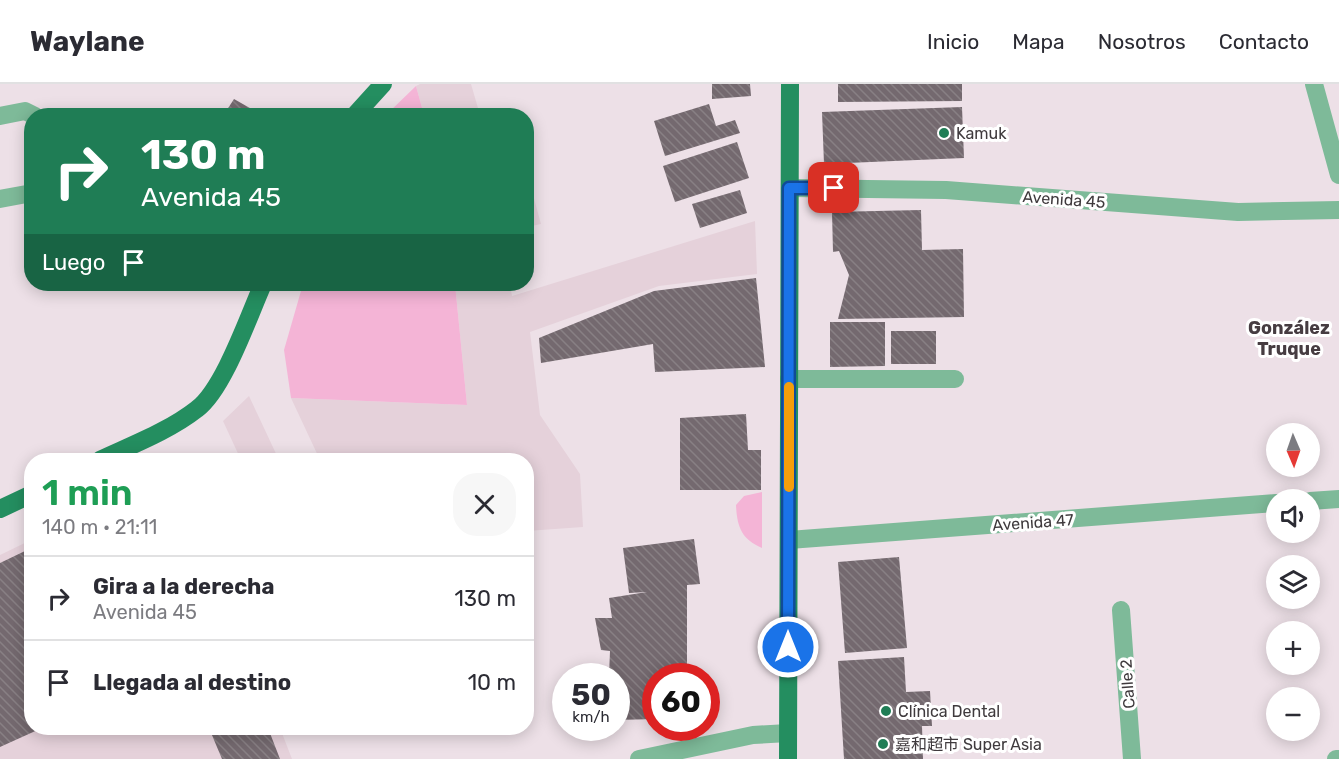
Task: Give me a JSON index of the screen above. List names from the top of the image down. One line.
{"streets":{"street":["Avenida 45","Avenida 47","Calle 2"]},"districts":["González Truque"],"places":["Kamuk","Clínica Dental","嘉和超市 Super Asia"],"north":"bottom","page":{"header":"Waylane","nav":["Inicio","Mapa","Nosotros","Contacto"],"turn":["130 m","Avenida 45"],"then":"Luego","map_buttons":["+","−"],"heading":["1 min","140 m · 21:11"],"list":[{"name":"Gira a la derecha","note":"Avenida 45","value":"130 m"},{"name":"Llegada al destino","value":"10 m"}],"speed":"50 km/h","limit":"60"}}
